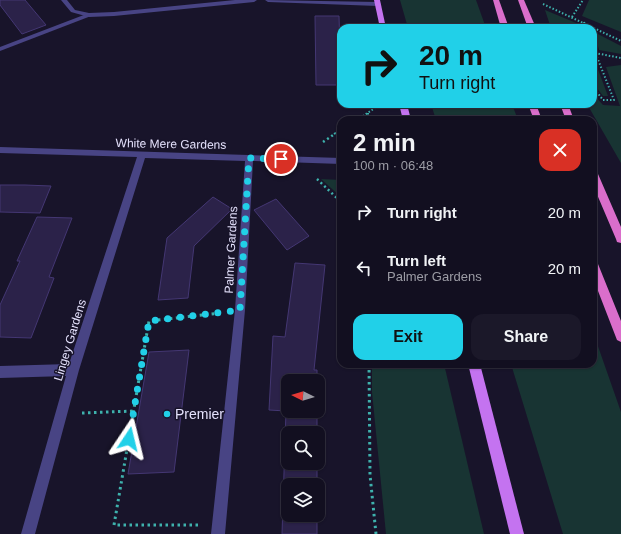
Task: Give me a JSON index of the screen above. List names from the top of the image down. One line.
{"streets":{"street":["White Mere Gardens","Palmer Gardens","Lingey Gardens"]},"crossings":[["White Mere Gardens","Palmer Gardens"],["White Mere Gardens","Lingey Gardens"]],"places":["Premier"],"north":"left","page":{"turn":["20 m","Turn right"],"heading":["2 min","100 m · 06:48"],"list":[{"name":"Turn right","value":"20 m"},{"name":"Turn left","note":"Palmer Gardens","value":"20 m"}],"buttons":["Exit","Share"]}}
